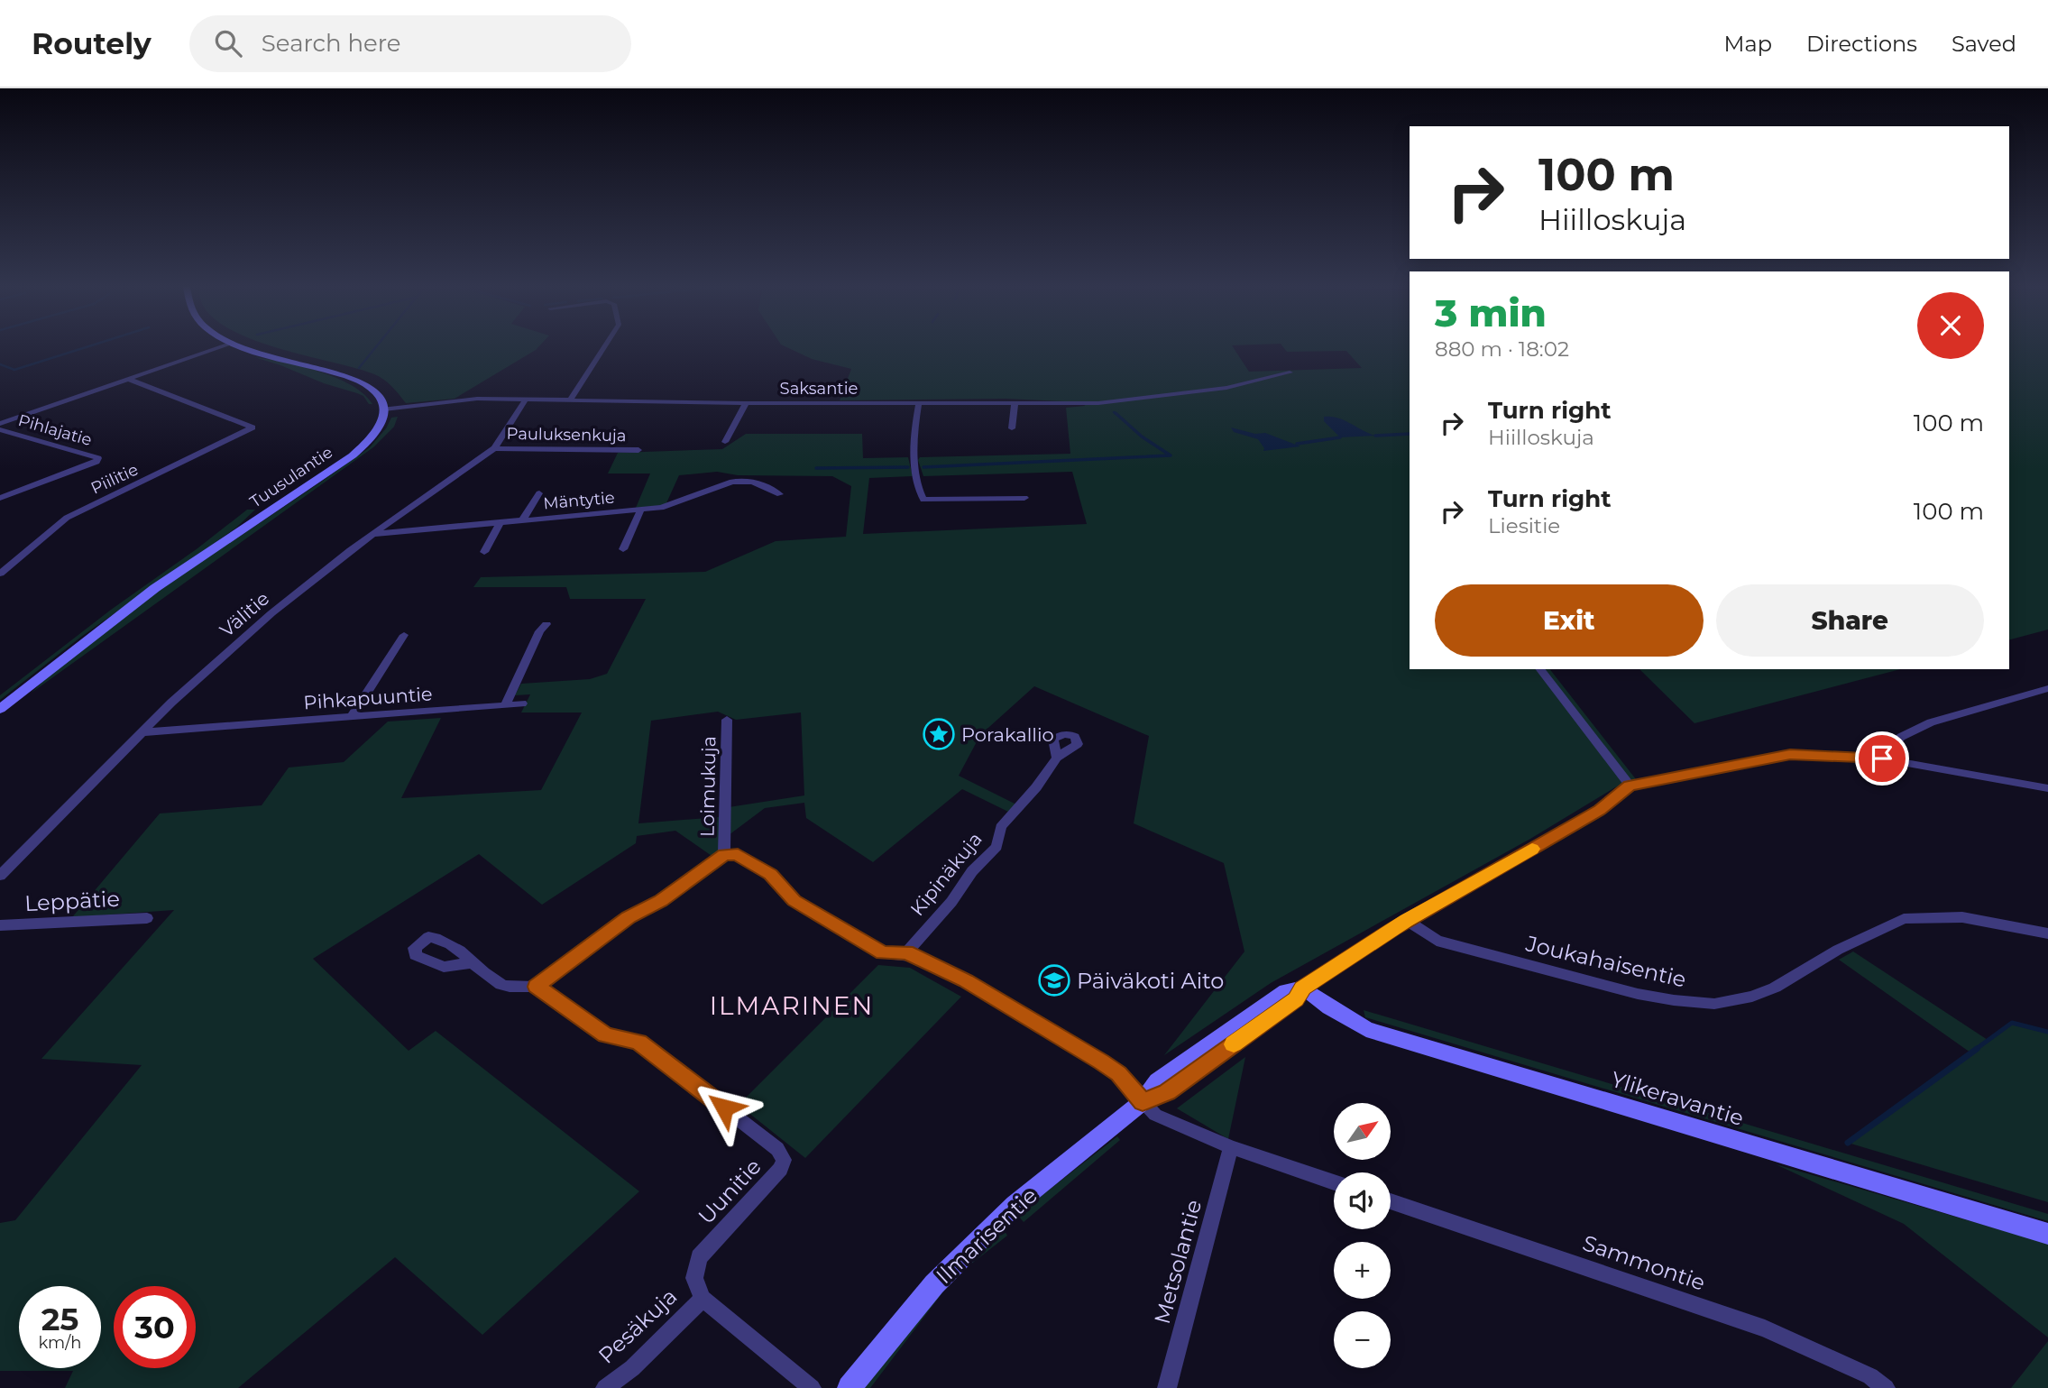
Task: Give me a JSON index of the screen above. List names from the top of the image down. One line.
{"streets":{"main road":["Tuusulantie","Ylikeravantie","Ilmarisentie"],"street":["Saksantie","Pihlajatie","Pauluksenkuja","Piilitie","Mäntytie","Välitie","Pihkapuuntie","Loimukuja","Kipinäkuja","Leppätie","Joukahaisentie","Uunitie","Metsolantie","Sammontie","Pesäkuja"]},"crossings":[["Saksantie","Tuusulantie"],["Saksantie","Välitie"],["Pauluksenkuja","Välitie"],["Mäntytie","Välitie"],["Välitie","Pihkapuuntie"],["Joukahaisentie","Ilmarisentie"],["Ylikeravantie","Ilmarisentie"],["Uunitie","Pesäkuja"]],"districts":["ILMARINEN"],"places":{"place":["Porakallio"],"school or university":["Päiväkoti Aito"]},"north":"top right","page":{"header":"Routely","search":"Search here","nav":["Map","Directions","Saved"],"turn":["100 m","Hiilloskuja"],"heading":["3 min","880 m · 18:02"],"list":[{"name":"Turn right","note":"Hiilloskuja","value":"100 m"},{"name":"Turn right","note":"Liesitie","value":"100 m"}],"buttons":["Exit","Share"],"map_buttons":["+","−"],"speed":"25 km/h","limit":"30"}}
